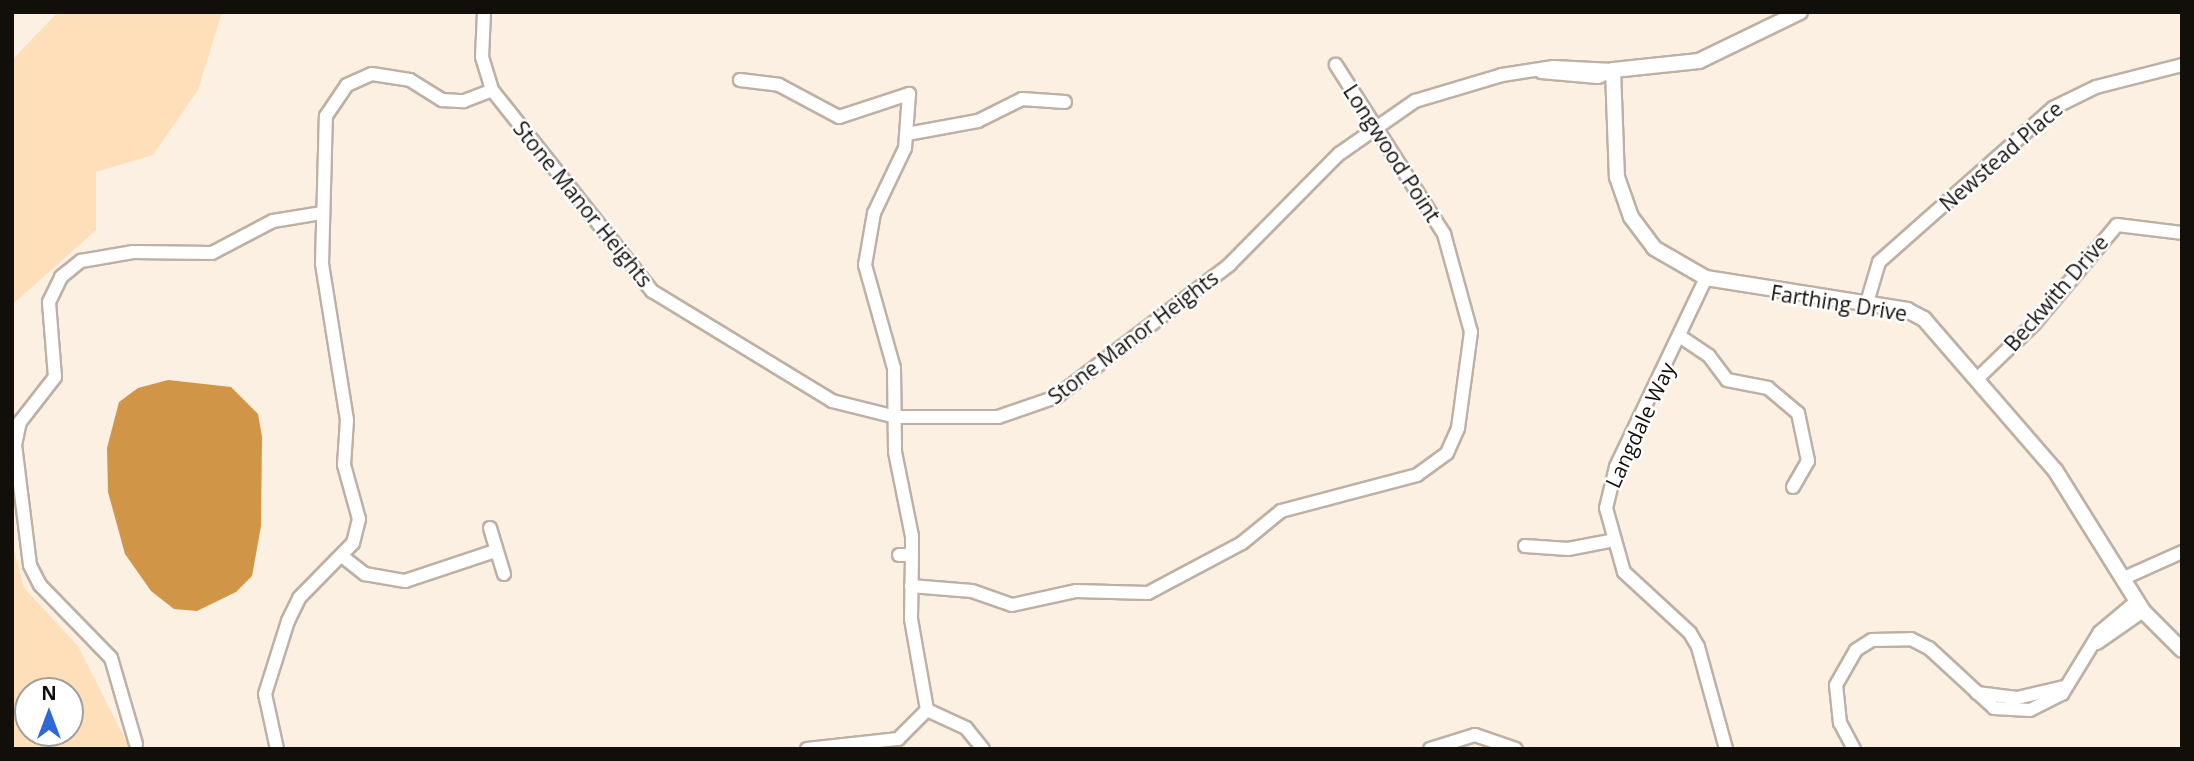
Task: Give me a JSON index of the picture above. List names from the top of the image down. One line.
{"streets":{"street":["Longwood Point","Newstead Place","Stone Manor Heights","Beckwith Drive","Farthing Drive","Langdale Way"]},"crossings":[["Longwood Point","Stone Manor Heights"],["Newstead Place","Farthing Drive"],["Stone Manor Heights","Farthing Drive"],["Beckwith Drive","Farthing Drive"],["Farthing Drive","Langdale Way"]],"north":"top"}
